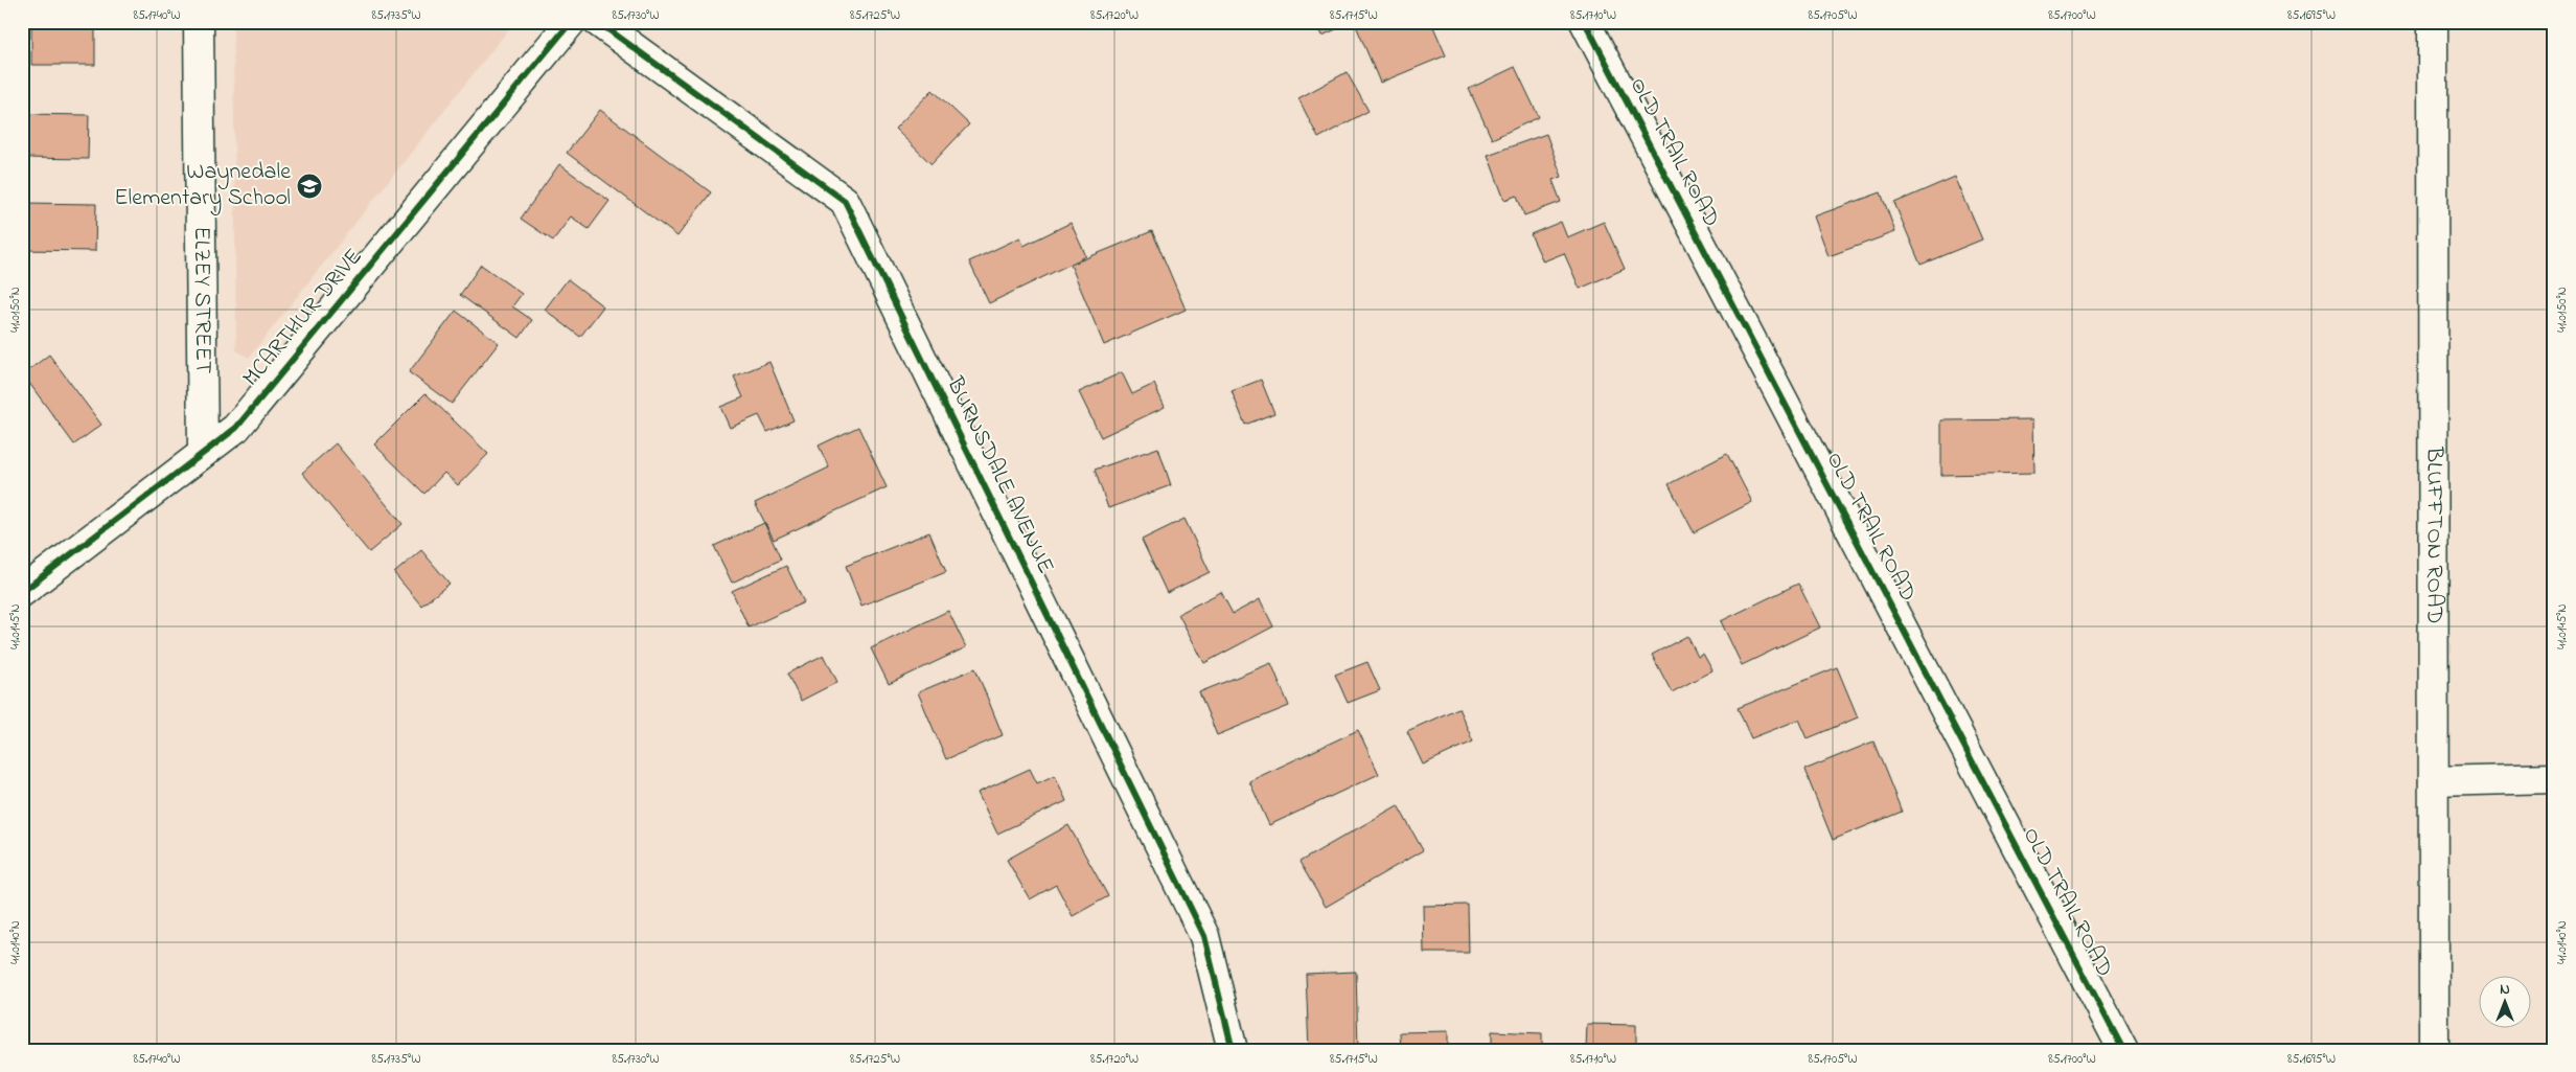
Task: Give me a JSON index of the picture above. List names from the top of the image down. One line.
{"streets":{"street":["OLD TRAIL ROAD","ELZEY STREET","MCARTHUR DRIVE","BURNSDALE AVENUE","BLUFFTON ROAD"]},"crossings":[["ELZEY STREET","MCARTHUR DRIVE"]],"places":{"school or university":["Waynedale Elementary School"]},"north":"top","coordinates":["85.1740°W","85.1735°W","85.1730°W","85.1725°W","85.1720°W","85.1715°W","85.1710°W","85.1705°W","85.1700°W","85.1695°W","41.0150°N","41.0145°N","41.0140°N"]}
